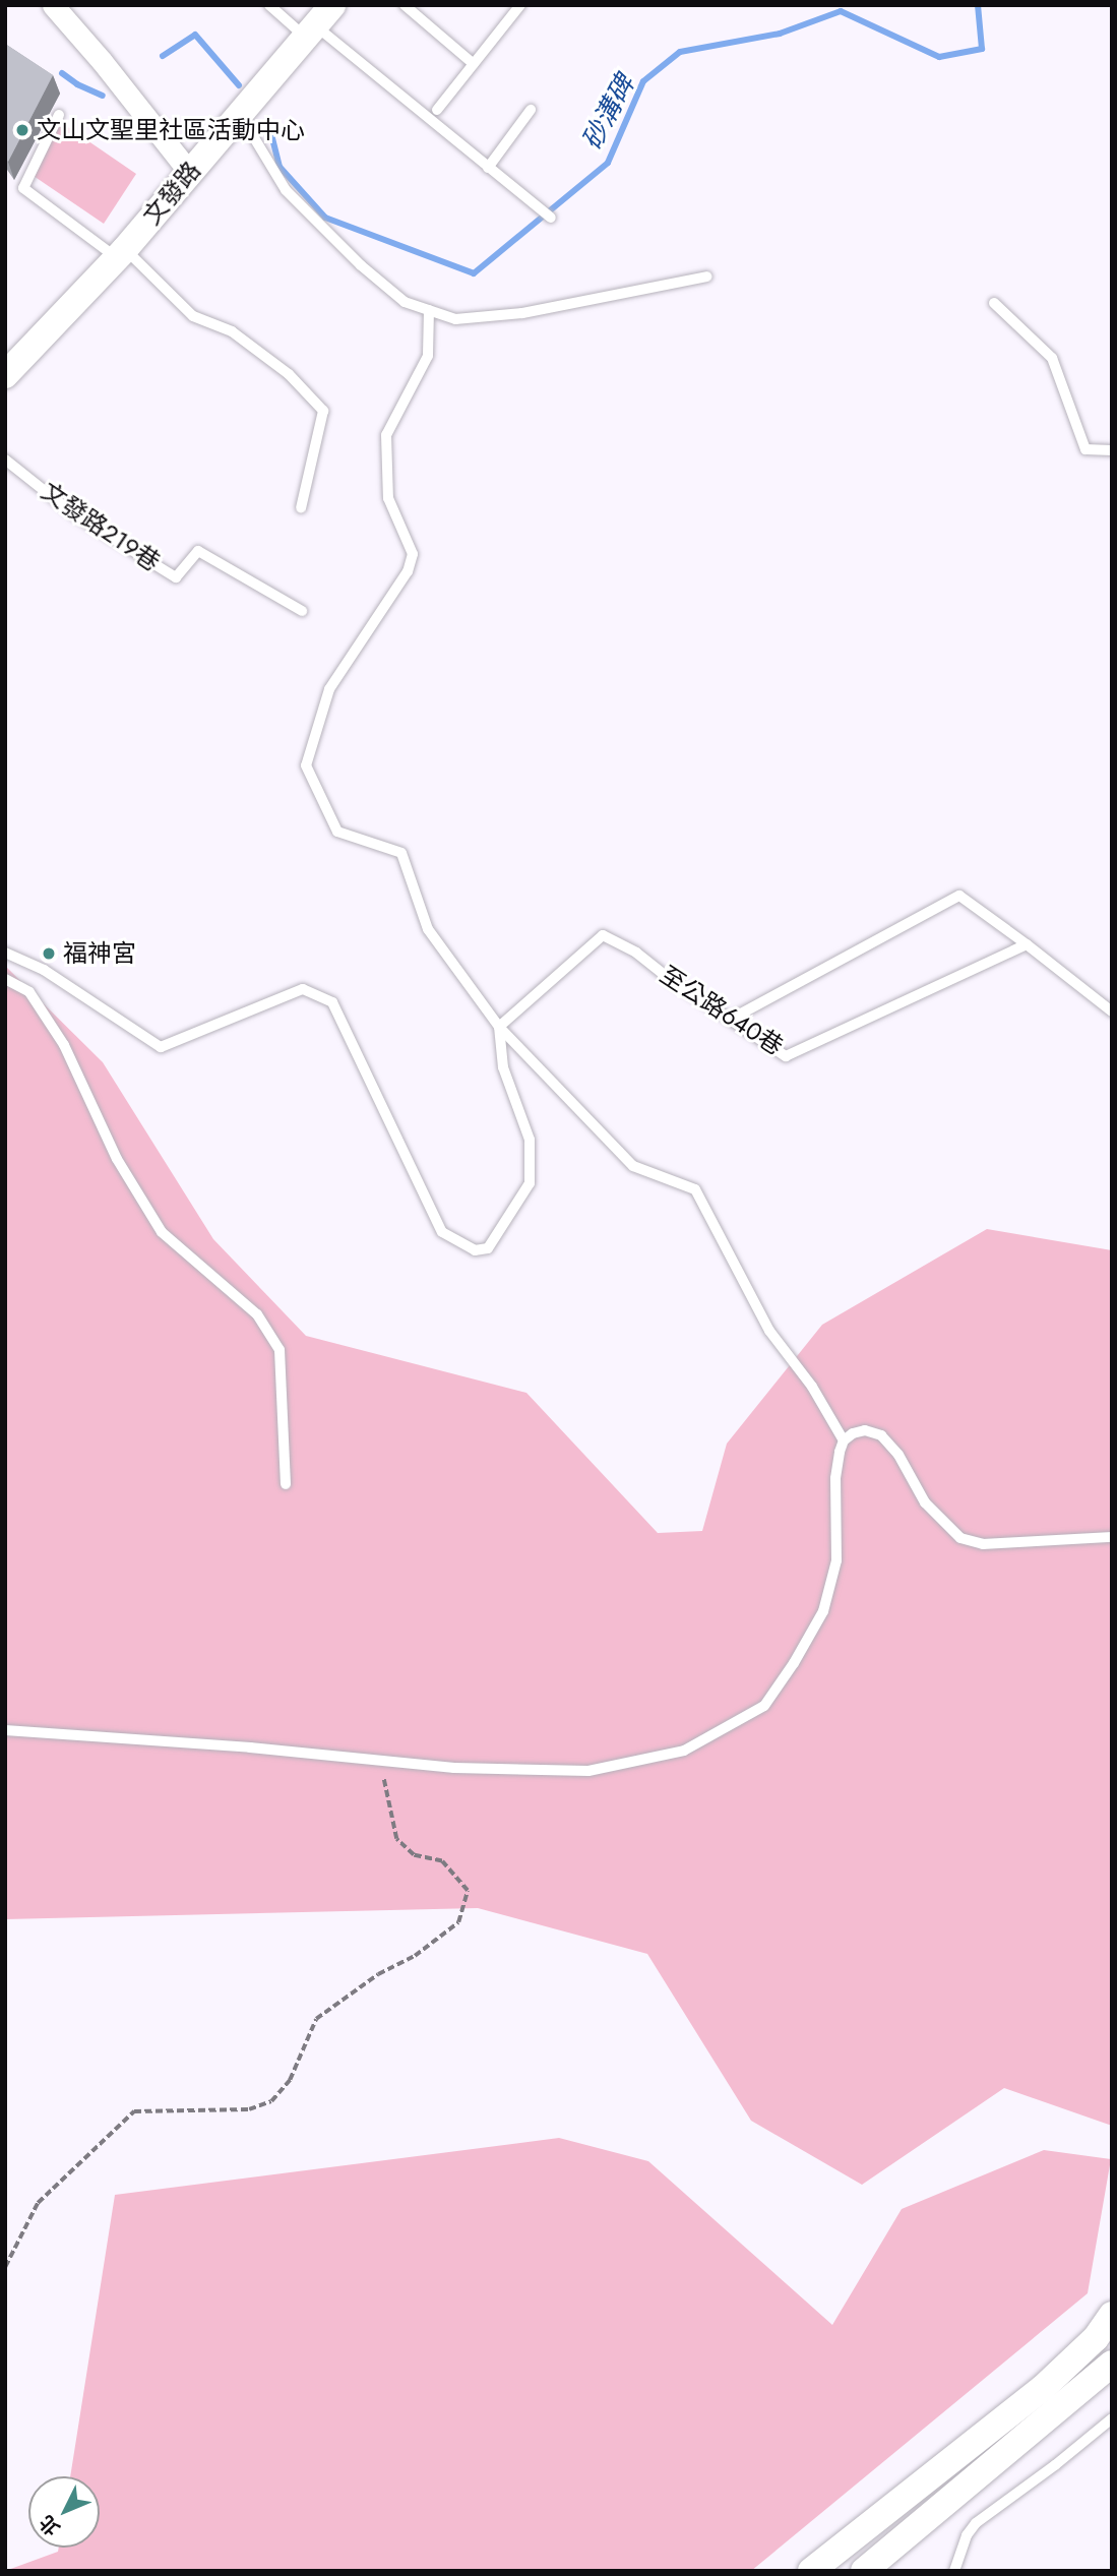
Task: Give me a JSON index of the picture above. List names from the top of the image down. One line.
{"streets":{"street":["文發路"],"lane":["文發路219巷","至公路640巷"]},"water":["砂溝碑"],"places":["文山文聖里社區活動中心","福神宮"],"north":"bottom left"}
